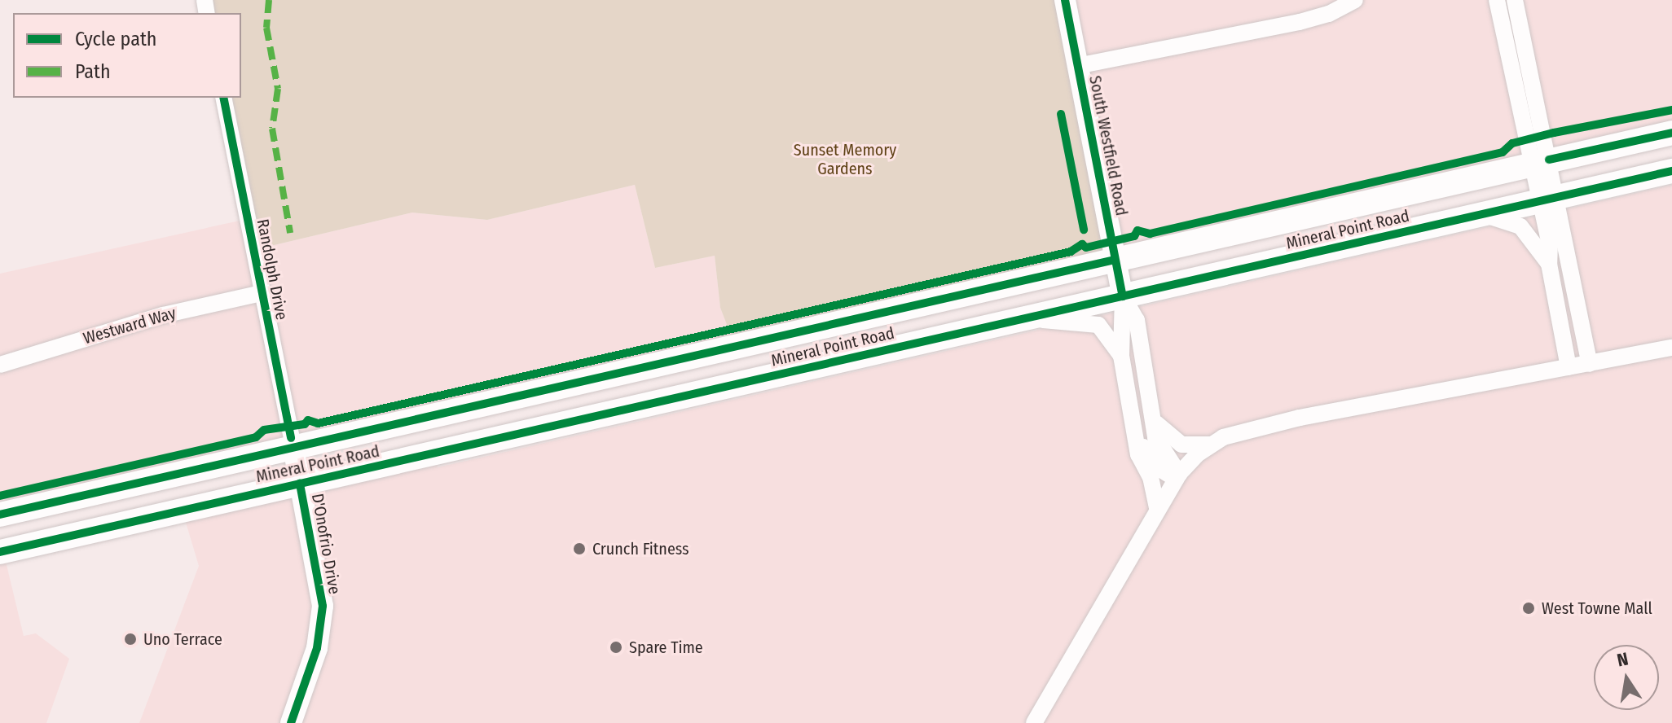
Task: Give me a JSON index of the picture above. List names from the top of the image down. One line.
{"streets":{"main road":["Mineral Point Road"],"street":["South Westfield Road","Randolph Drive","Westward Way","D'Onofrio Drive"]},"crossings":[["South Westfield Road","Mineral Point Road"],["Mineral Point Road","Randolph Drive"],["Mineral Point Road","D'Onofrio Drive"],["Randolph Drive","Westward Way"],["Randolph Drive","D'Onofrio Drive"]],"parks":["Sunset Memory Gardens"],"places":["Crunch Fitness","West Towne Mall","Uno Terrace","Spare Time"],"legend":["Cycle path","Path"],"north":"top"}
